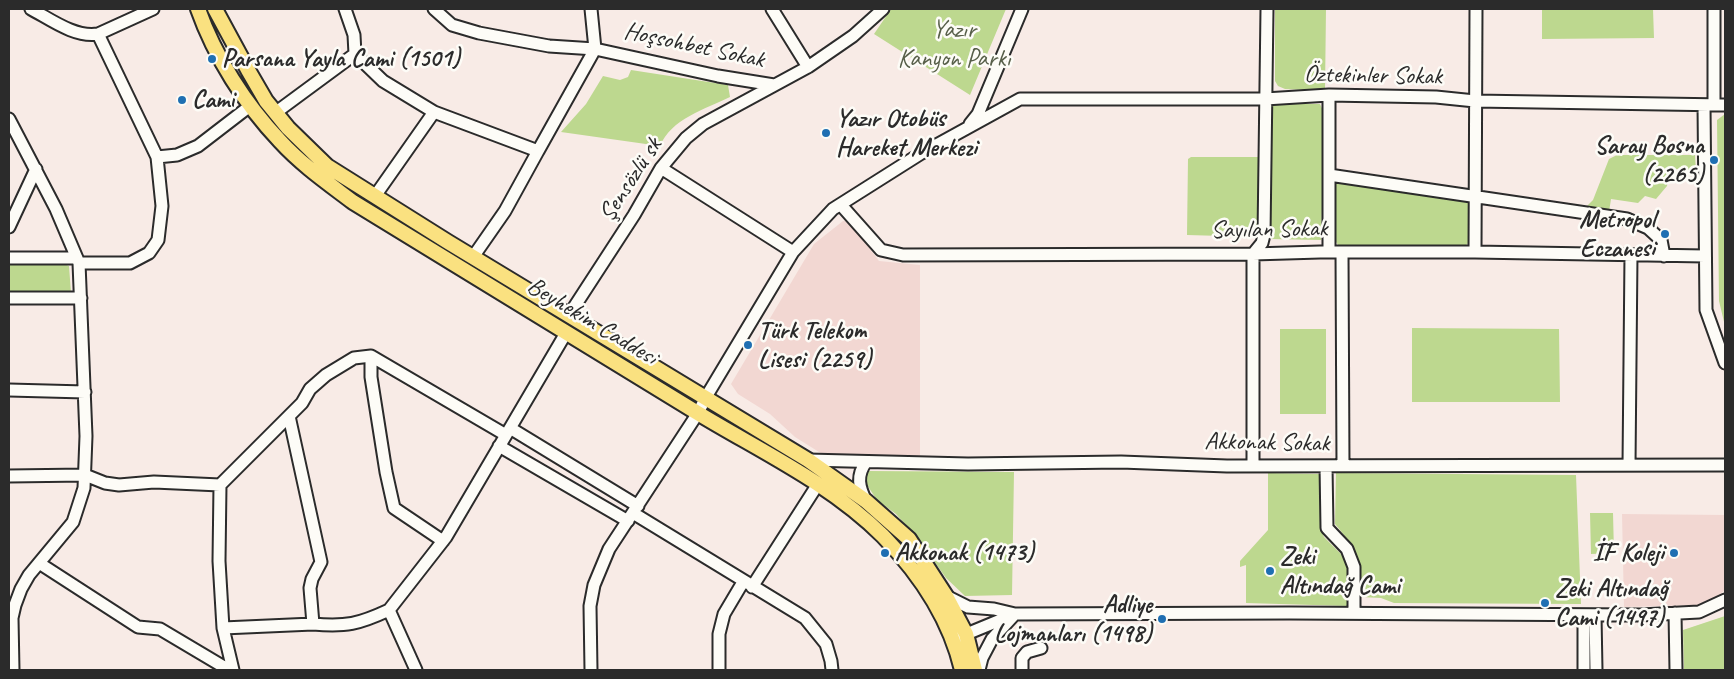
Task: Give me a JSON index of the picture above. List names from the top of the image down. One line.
{"streets":{"main road":["Beyhekim Caddesi"],"street":["Hoşsohbet Sokak","Öztekinler Sokak","Şensözlü sk","Sayılan Sokak","Akkonak Sokak"]},"crossings":[["Hoşsohbet Sokak","Şensözlü sk"],["Şensözlü sk","Beyhekim Caddesi"],["Beyhekim Caddesi","Akkonak Sokak"]],"parks":["Yazır Kanyon Parkı"],"places":["Parsana Yayla Cami (1501)","Cami","Yazır Otobüs Hareket Merkezi","Saray Bosna (2265)","Metropol Eczanesi","Türk Telekom Lisesi (2259)","Akkonak (1473)","İF Koleji","Zeki Altındağ Cami","Zeki Altındağ Cami (1497)","Adliye Lojmanları (1498)"]}
